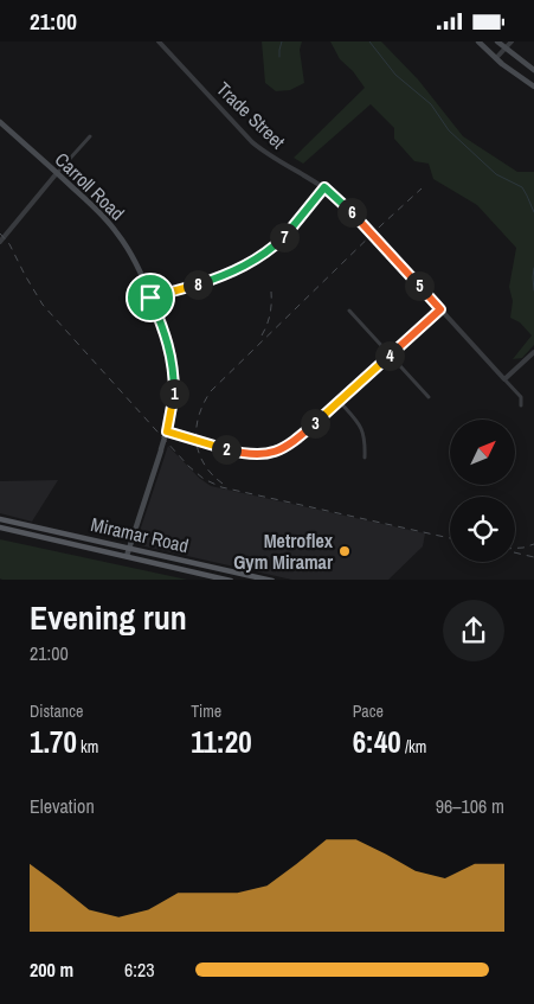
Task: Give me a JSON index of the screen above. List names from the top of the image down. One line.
{"streets":{"main road":["Carroll Road","Miramar Road"],"street":["Trade Street"]},"crossings":[["Carroll Road","Miramar Road"]],"places":["Metroflex Gym Miramar"],"north":"top right","page":{"status":"21:00","pins":["6","7","8","5","4","1","3","2"],"heading":["Evening run","21:00"],"stats":[["Distance","1.70 km"],["Time","11:20"],["Pace","6:40 /km"]],"chart":["Elevation","96–106 m"],"list":[{"name":"200 m","note":"6:23"}]}}
